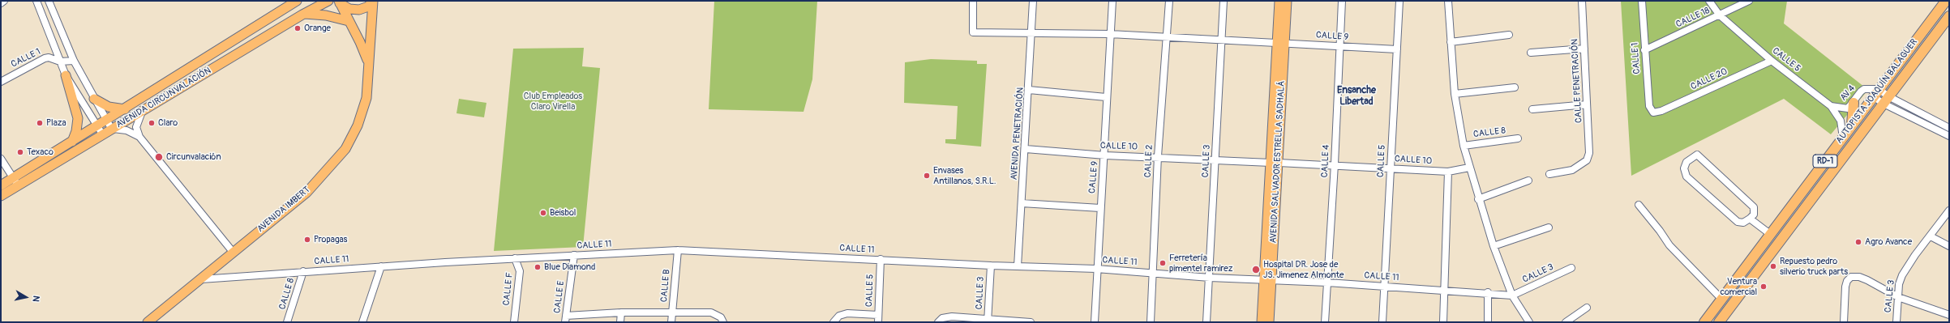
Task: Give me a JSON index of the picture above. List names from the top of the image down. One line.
{"streets":{"highway":["AUTOPISTA JOAQUÍN BALAGUER","RD-1"],"main road":["AVENIDA CIRCUNVALACIÓN","AVENIDA SALVADOR ESTRELLA SADHALÁ","AVENIDA IMBERT"],"street":["CALLE 18","CALLE 9","CALLE 1","CALLE 5","CALLE 20","CALLE PENETRACIÓN","AV 4","CALLE 8","AVENIDA PENETRACIÓN","CALLE 10","CALLE 2","CALLE 3","CALLE 4","CALLE 11","CALLE B","CALLE F","CALLE E"]},"crossings":[["CALLE 18","CALLE 1"],["CALLE 18","CALLE 5"],["CALLE 9","CALLE 5"],["CALLE 9","AVENIDA PENETRACIÓN"],["CALLE 9","CALLE 10"],["CALLE 9","CALLE 2"],["CALLE 9","CALLE 3"],["CALLE 9","CALLE 4"],["CALLE 9","AVENIDA SALVADOR ESTRELLA SADHALÁ"],["CALLE 9","CALLE 11"],["CALLE 1","CALLE 20"],["CALLE 5","CALLE 20"],["CALLE 5","AUTOPISTA JOAQUÍN BALAGUER"],["CALLE 5","AV 4"],["CALLE 5","CALLE 10"],["CALLE 5","CALLE 11"],["AUTOPISTA JOAQUÍN BALAGUER","AV 4"],["CALLE 8","CALLE 11"],["AVENIDA PENETRACIÓN","CALLE 10"],["AVENIDA PENETRACIÓN","CALLE 11"],["CALLE 10","CALLE 2"],["CALLE 10","CALLE 3"],["CALLE 10","CALLE 4"],["CALLE 10","AVENIDA SALVADOR ESTRELLA SADHALÁ"],["CALLE 2","CALLE 11"],["CALLE 3","CALLE 11"],["CALLE 4","CALLE 11"],["AVENIDA SALVADOR ESTRELLA SADHALÁ","CALLE 11"],["AVENIDA IMBERT","CALLE 11"],["CALLE 11","CALLE B"],["CALLE 11","CALLE F"],["CALLE 11","CALLE E"]],"districts":["Ensanche Libertad"],"parks":["Club Empleados Claro Virella"],"places":["Orange","Plaza","Claro","Texaco","Circunvalación","Envases Antillanos, S.R.L.","Beisbol","Propagas","Agro Avance","Ferretería pimentel ramirez","Repuesto pedro silverio truck parts","Blue Diamond","Hospital DR. Jose de JS. Jimenez Almonte","Ventura comercial"],"north":"right"}
